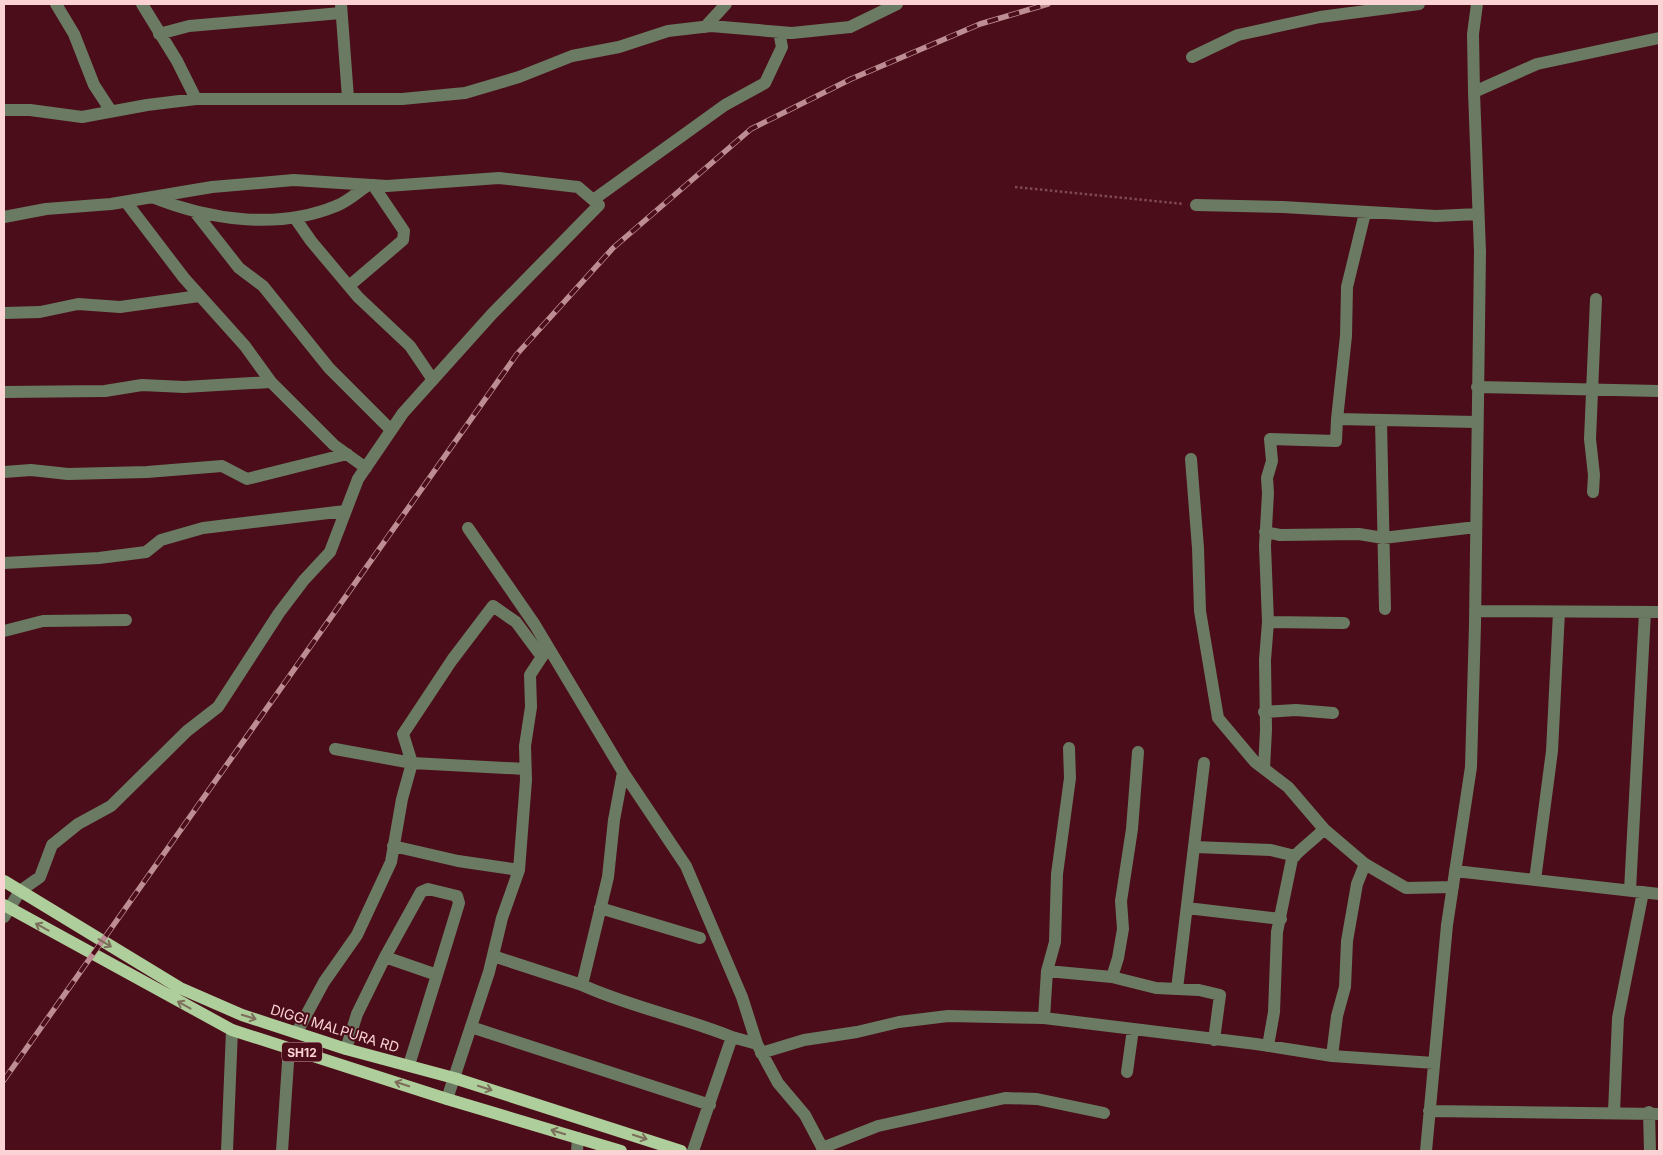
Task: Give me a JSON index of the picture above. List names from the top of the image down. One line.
{"streets":{"main road":["DIGGI MALPURA RD","SH12"]}}
